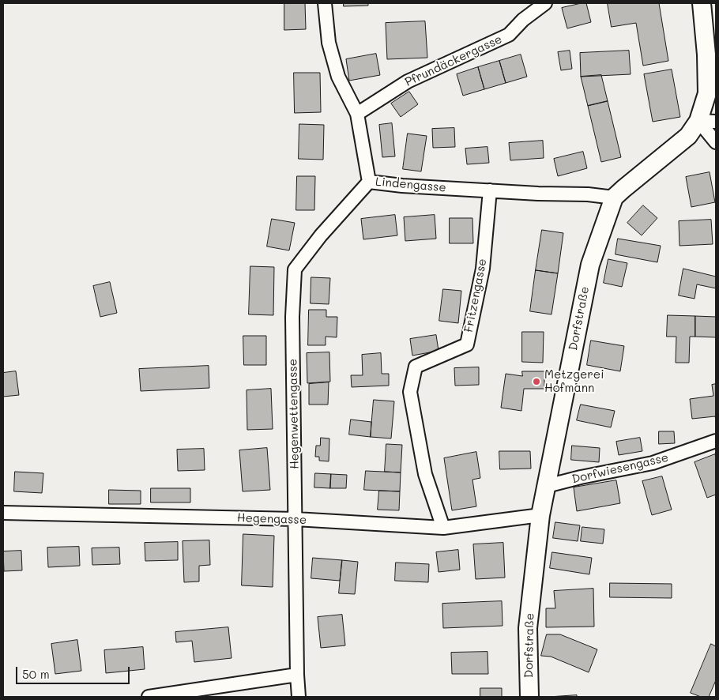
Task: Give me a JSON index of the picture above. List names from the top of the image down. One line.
{"streets":{"street":["Pfrundäckergasse","Lindengasse","Fritzengasse","Dorfstraße","Hegenwettengasse","Dorfwiesengasse","Hegengasse"]},"crossings":[["Pfrundäckergasse","Lindengasse"],["Lindengasse","Fritzengasse"],["Lindengasse","Dorfstraße"],["Lindengasse","Hegenwettengasse"],["Fritzengasse","Hegengasse"],["Dorfstraße","Dorfwiesengasse"],["Dorfstraße","Hegengasse"],["Hegenwettengasse","Hegengasse"]],"places":["Metzgerei Hofmann"],"scale_bar":"50 m"}
